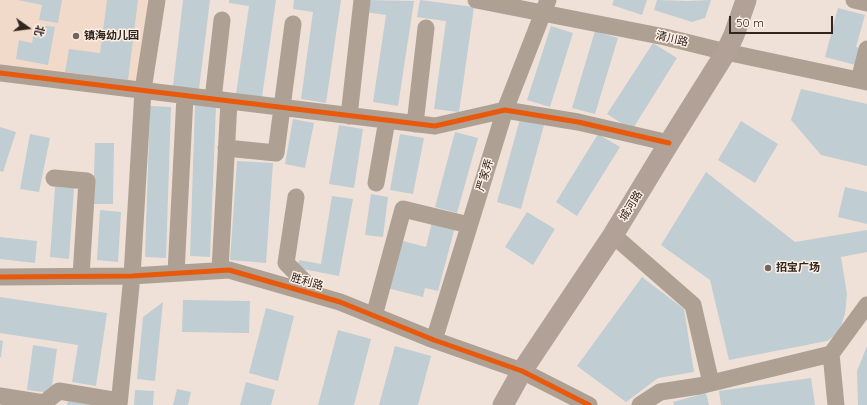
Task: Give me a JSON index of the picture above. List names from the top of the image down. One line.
{"streets":{"main road":["城河路"],"street":["清川路","严家弄","胜利路"]},"crossings":[["清川路","严家弄"],["清川路","城河路"],["严家弄","胜利路"],["城河路","胜利路"]],"places":["镇海幼儿园","招宝广场"],"scale_bar":"50 m","north":"right"}
